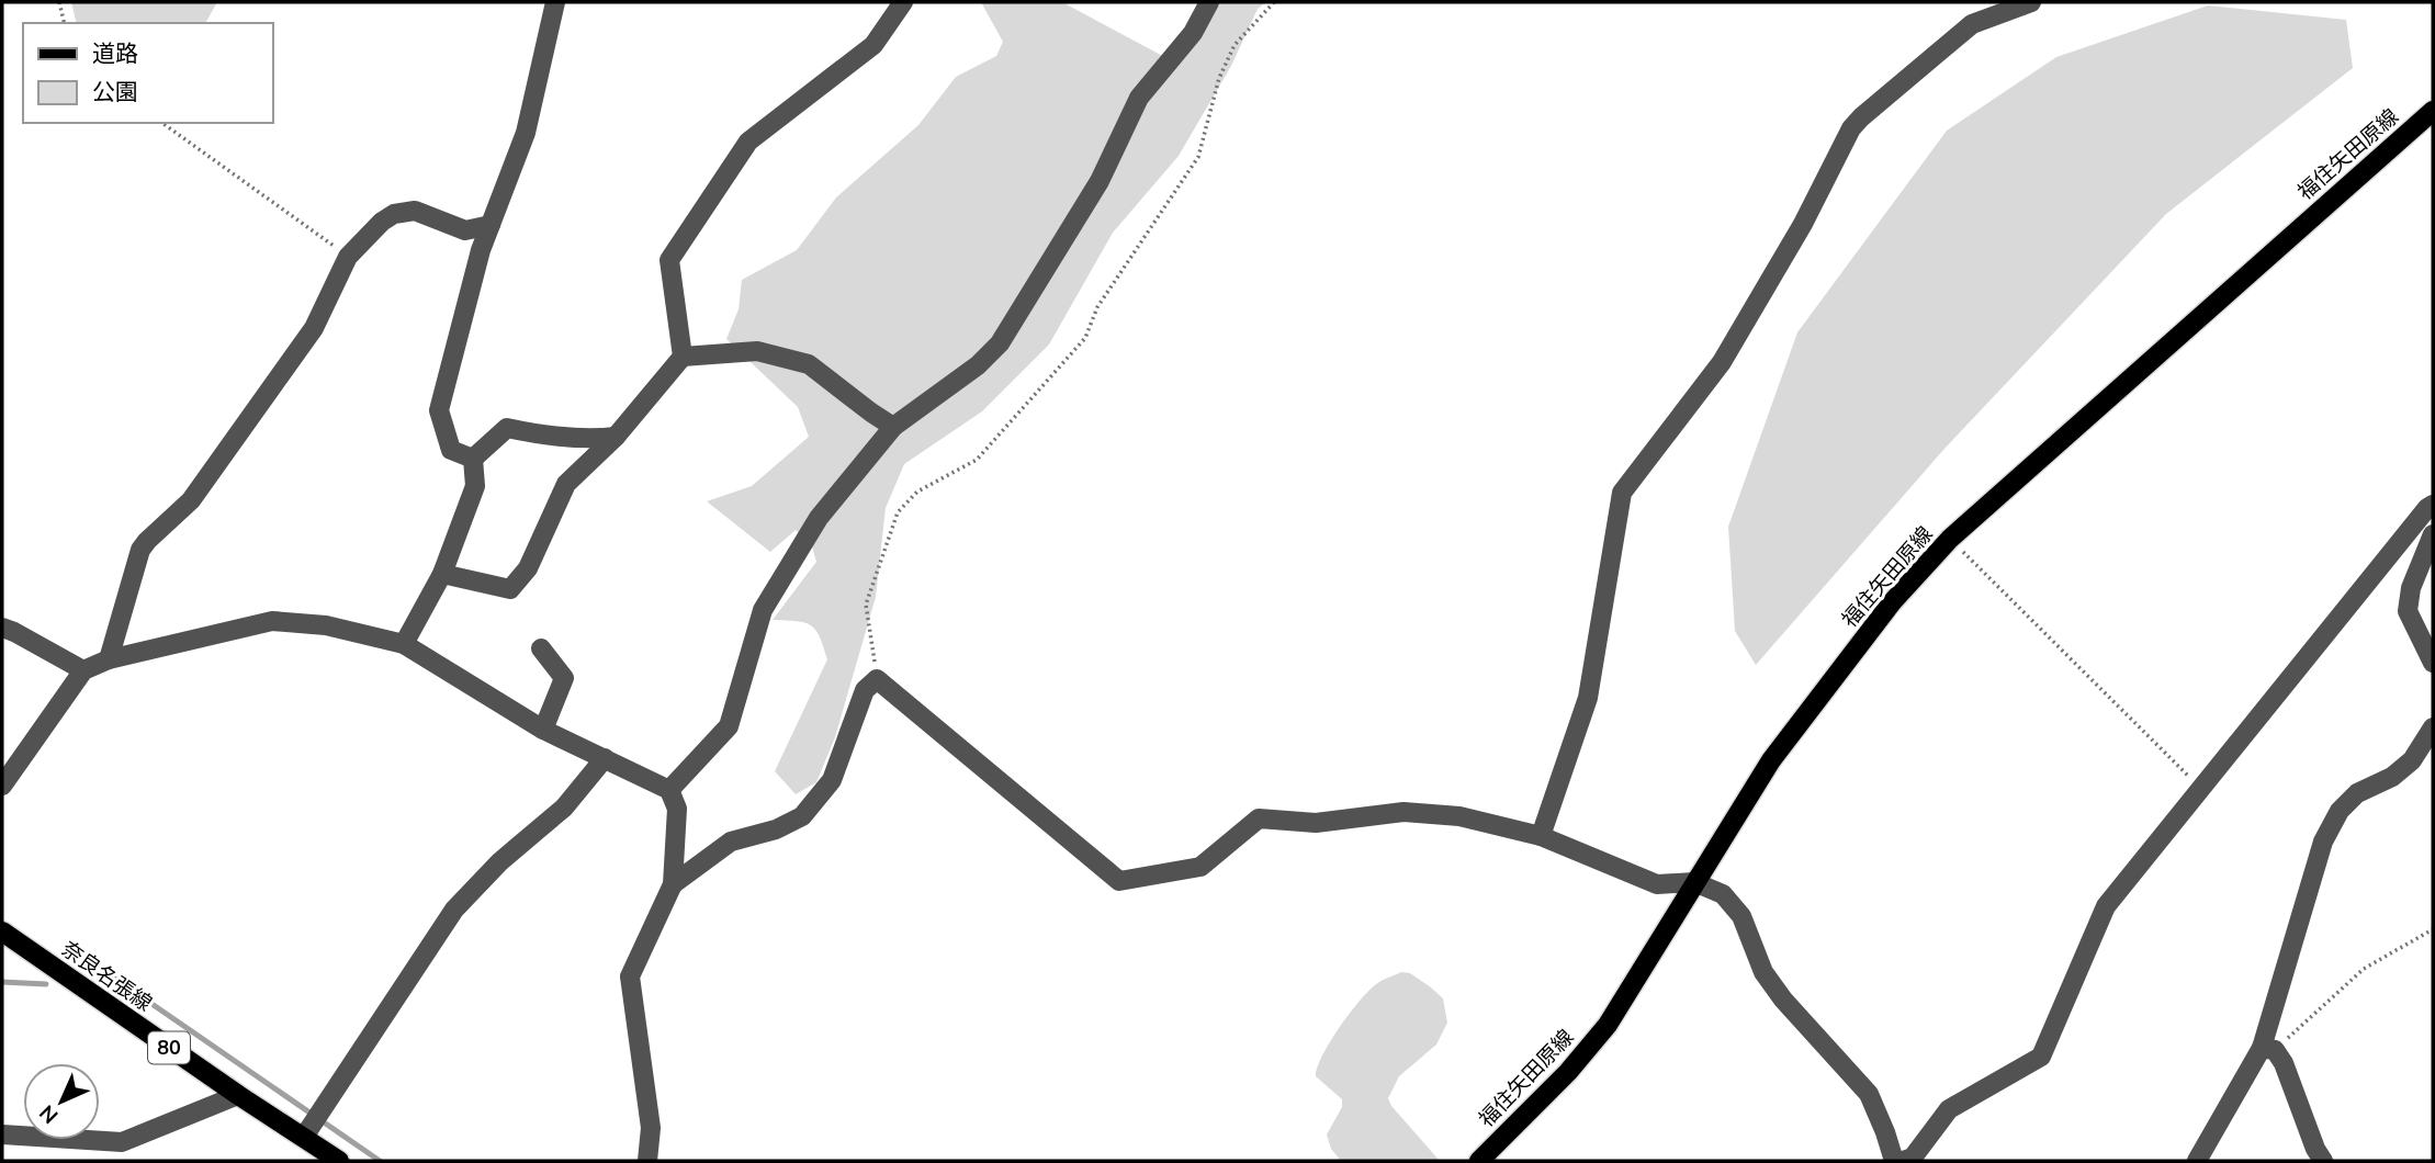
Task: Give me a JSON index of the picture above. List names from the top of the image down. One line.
{"streets":{"main road":["福住矢田原線","奈良名張線","80"]},"legend":["道路","公園"],"north":"bottom left"}
